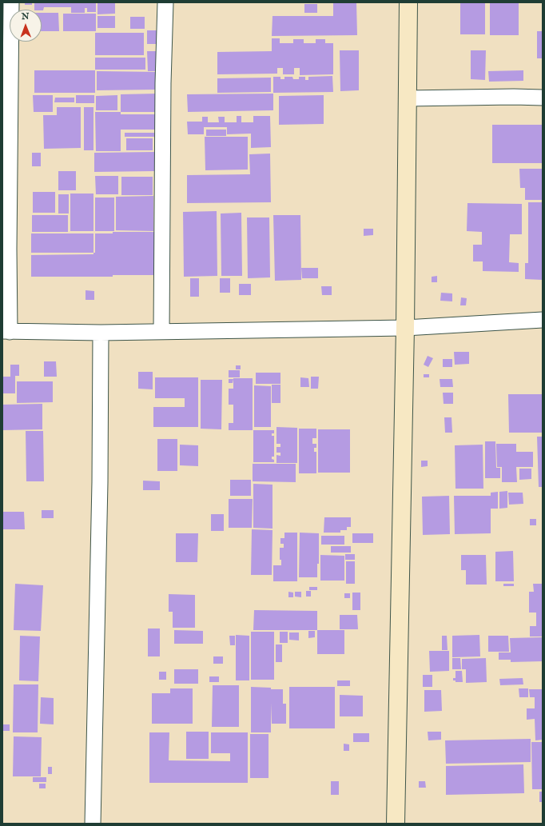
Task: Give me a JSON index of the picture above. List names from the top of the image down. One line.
{"north":"top"}
